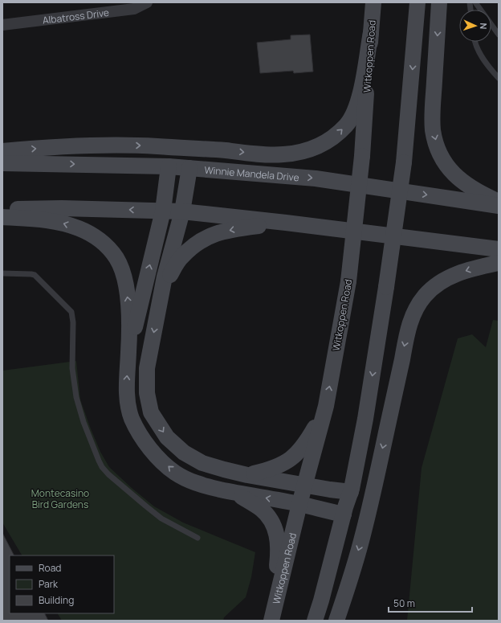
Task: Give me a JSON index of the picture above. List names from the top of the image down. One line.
{"streets":{"main road":["Witkoppen Road","Winnie Mandela Drive"],"street":["Albatross Drive"]},"parks":["Montecasino Bird Gardens"],"legend":["Road","Park","Building"],"scale_bar":"50 m","north":"right"}
